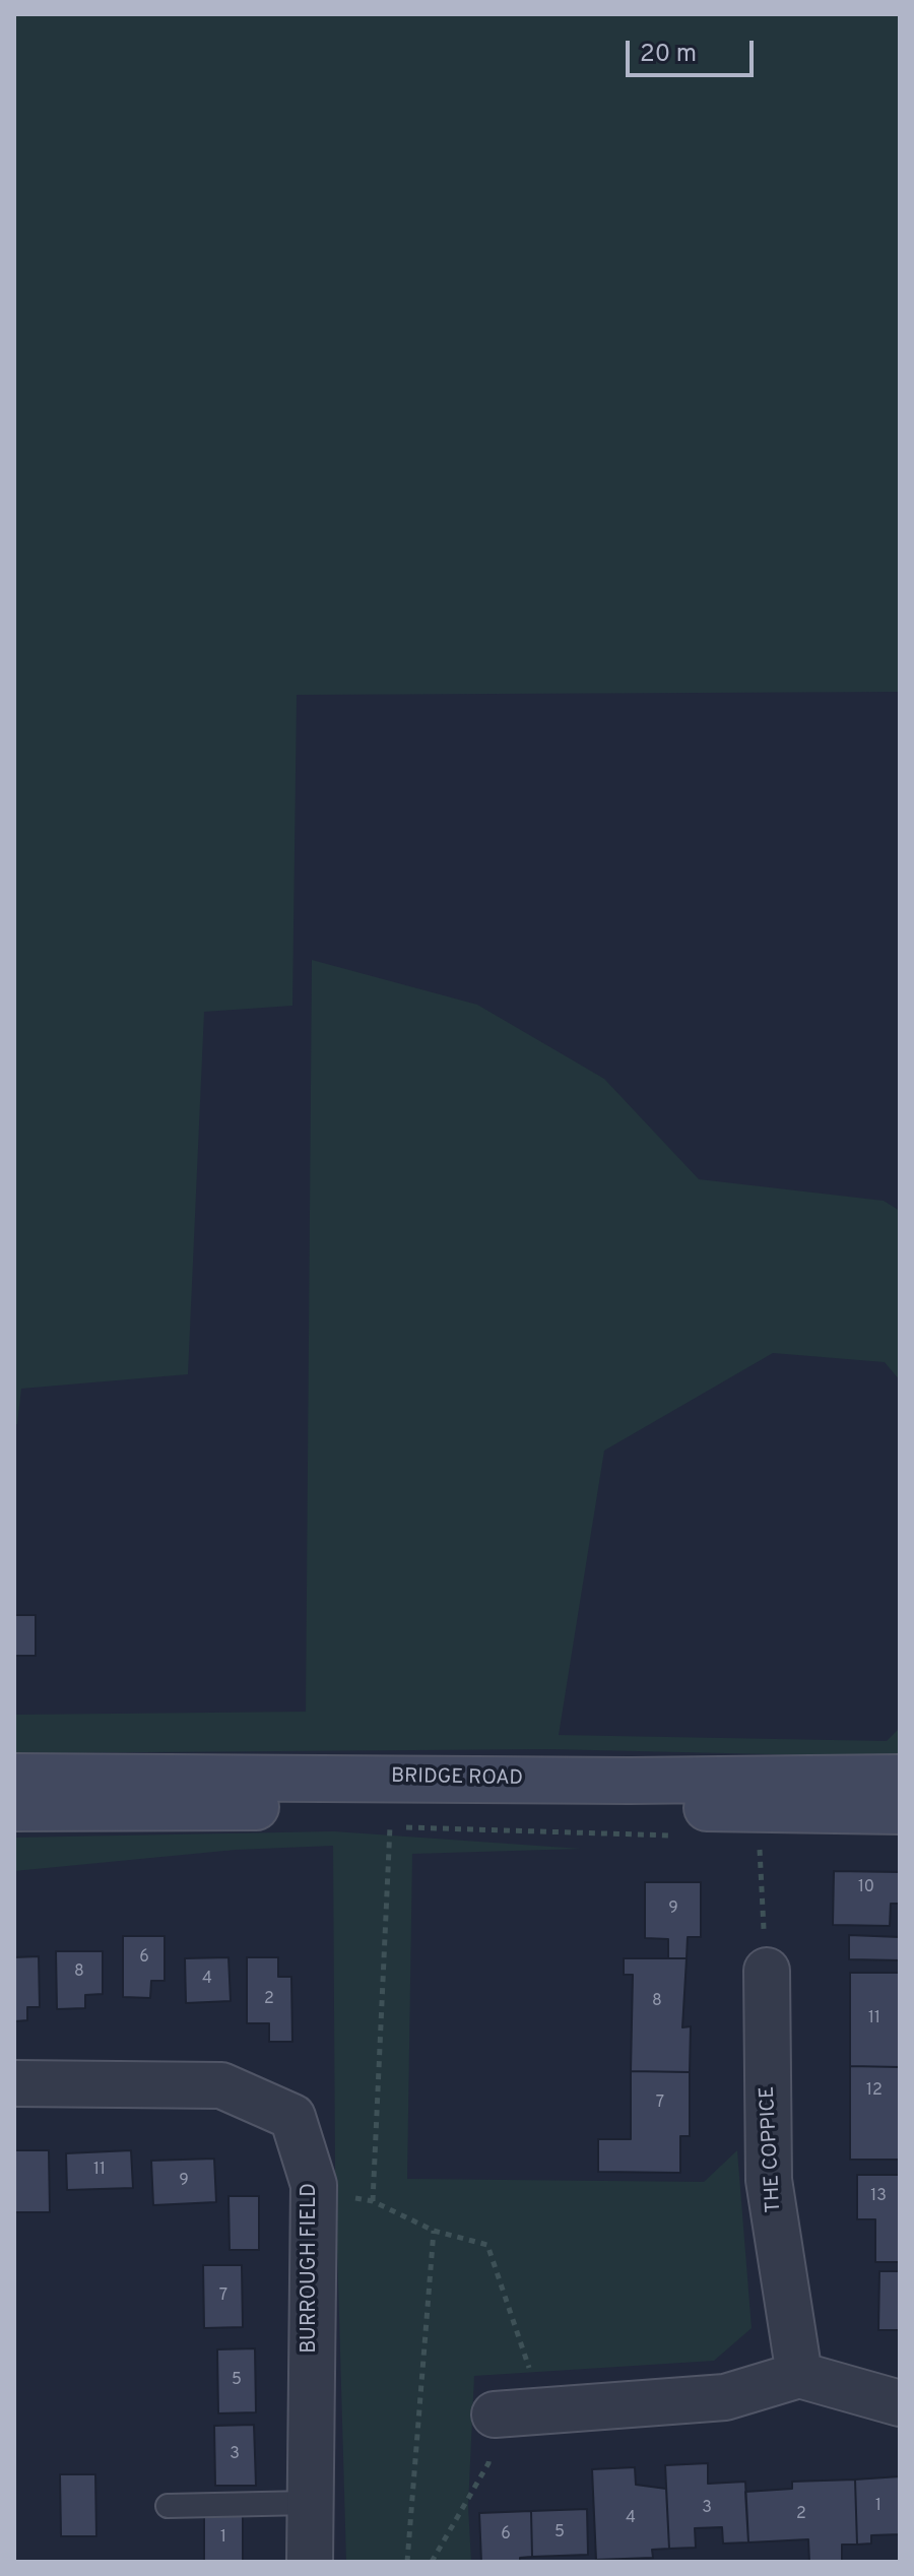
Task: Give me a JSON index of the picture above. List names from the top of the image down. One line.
{"streets":{"main road":["BRIDGE ROAD"],"street":["THE COPPICE","BURROUGH FIELD"]},"house_numbers":["10","9","6","8","4","2","8","11","12","7","11","9","13","7","5","3","1","3","2","4","5","6","1"],"scale_bar":"20 m"}
